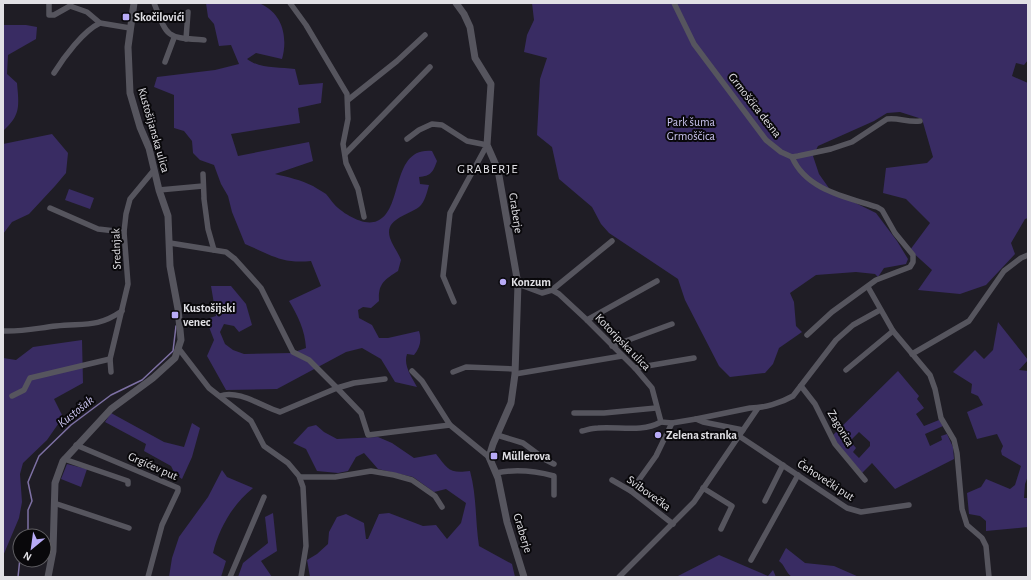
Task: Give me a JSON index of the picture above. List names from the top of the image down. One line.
{"streets":{"street":["Grmoščica desna","Kustošijanska ulica","Graberje","Srednjak","Kotoripska ulica","Zagorica","Grgićev put","Čehovečki put","Svibovečka"]},"crossings":[["Kustošijanska ulica","Srednjak"],["Kustošijanska ulica","Grgićev put"]],"districts":["GRABERJE"],"water":["Kustošak"],"parks":["Park šuma Grmoščica"],"places":{"transit":["Skočilovići","Kustošijski venec","Müllerova"],"other":["Konzum","Zelena stranka"]},"north":"bottom left"}
